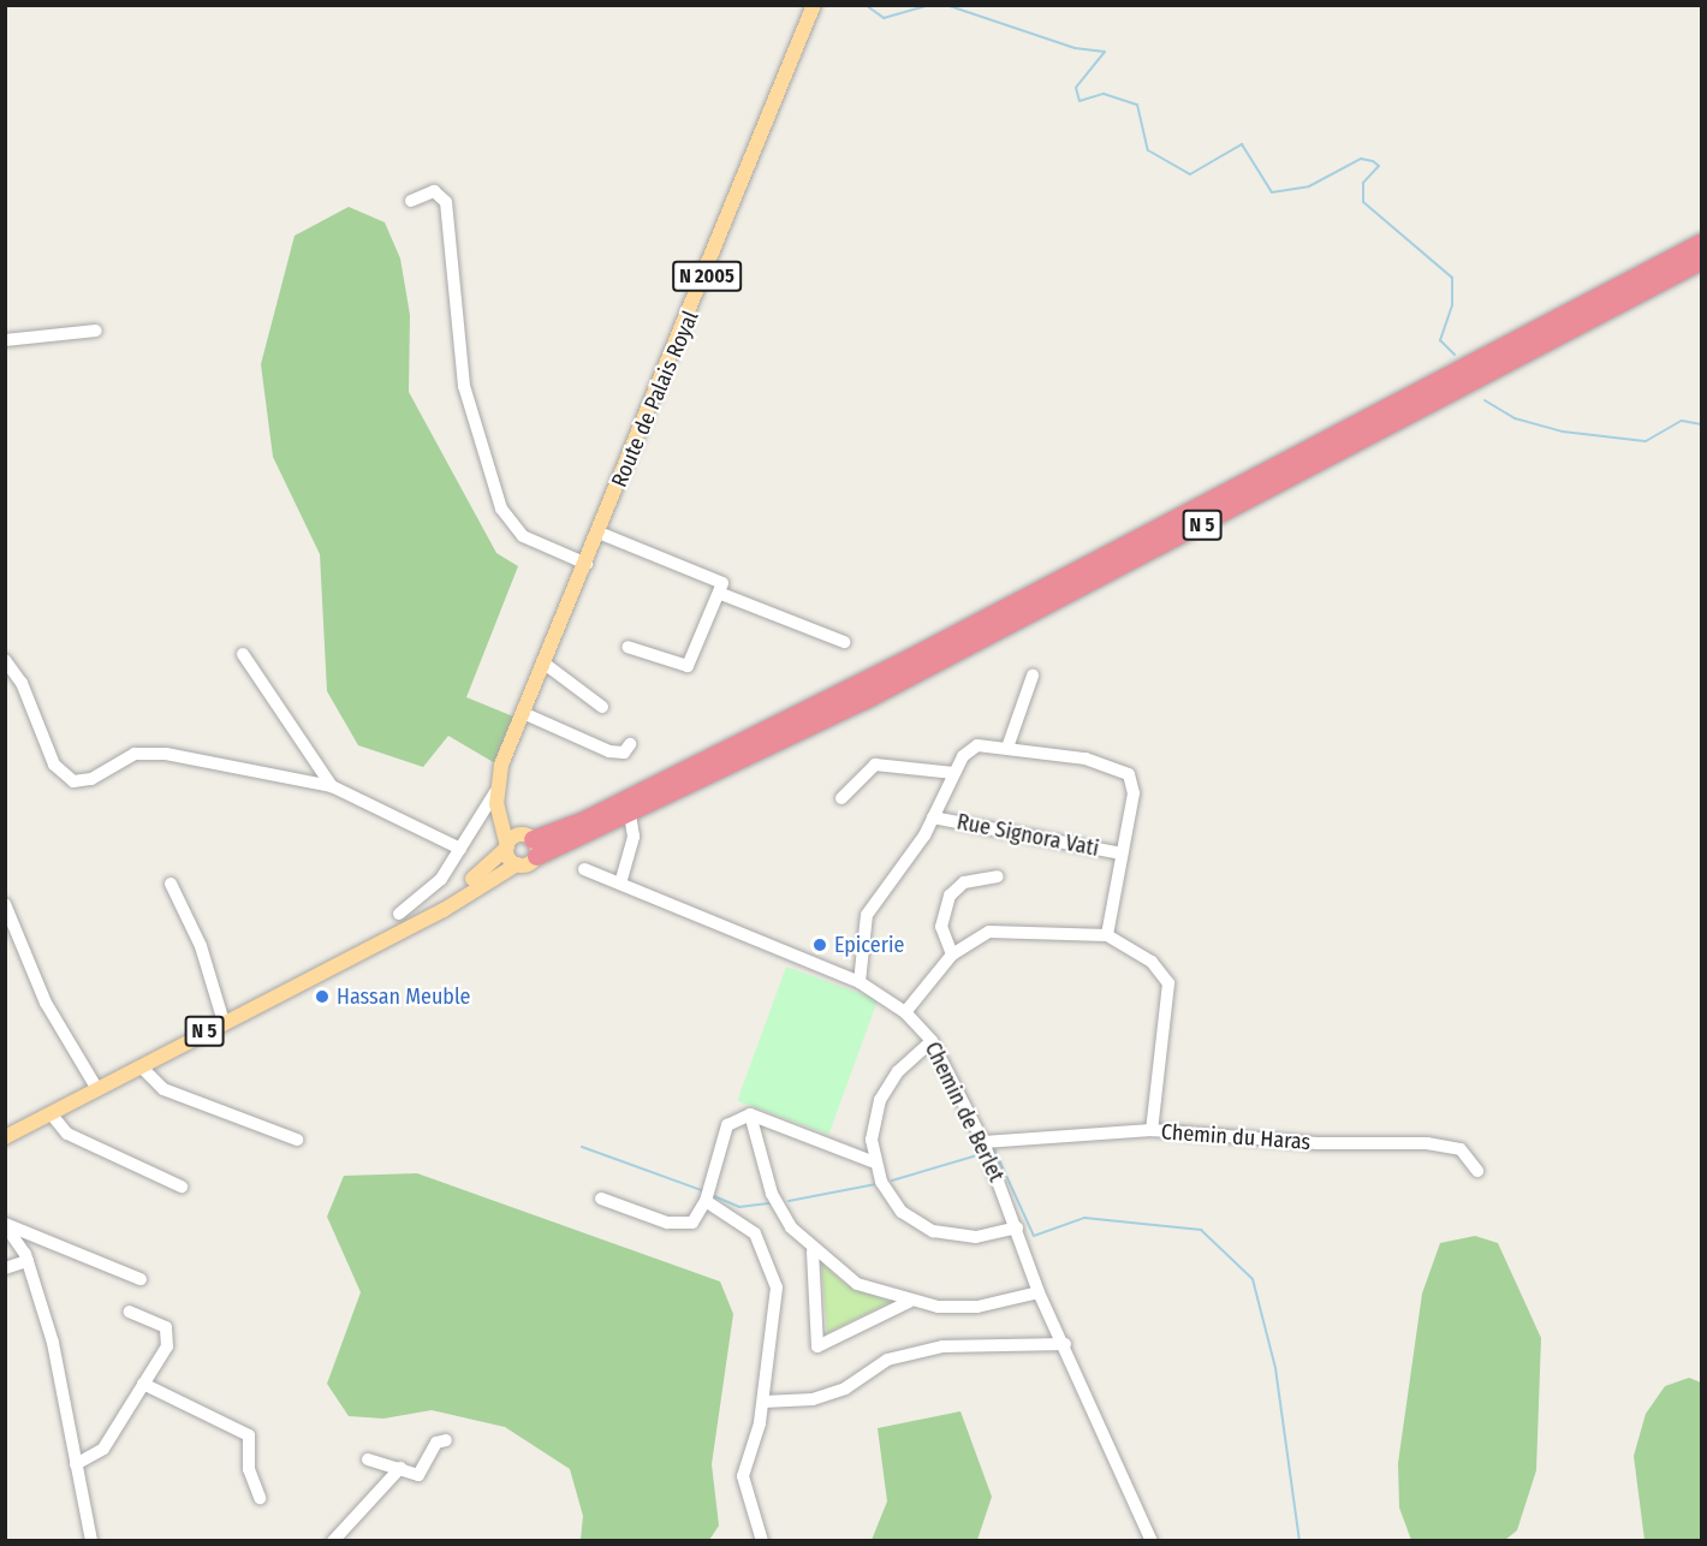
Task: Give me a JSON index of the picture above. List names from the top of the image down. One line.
{"streets":{"highway":["N 5"],"main road":["N 2005","Route de Palais Royal"],"street":["Rue Signora Vati","Chemin de Berlet","Chemin du Haras"]},"crossings":[["Chemin de Berlet","Chemin du Haras"]],"places":["Epicerie","Hassan Meuble"]}
